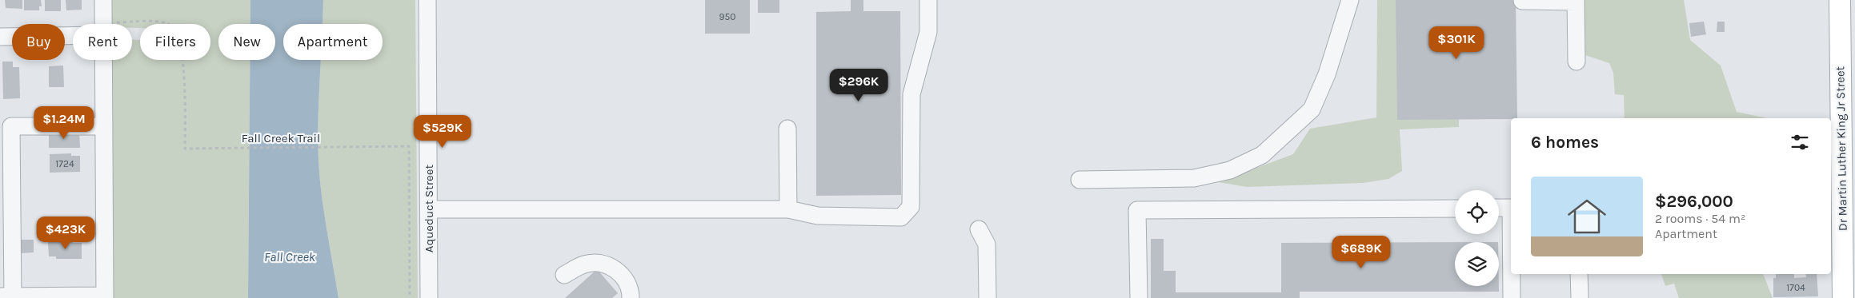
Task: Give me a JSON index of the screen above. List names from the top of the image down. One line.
{"streets":{"main road":["Dr Martin Luther King Jr Street"],"street":["Aqueduct Street"],"path":["Fall Creek Trail"]},"water":["Fall Creek"],"house_numbers":["950","1724","1704"],"page":{"chip":["Buy","Rent","Filters","New","Apartment"],"price":["$301K","$296K","$1.24M","$529K","$423K","$689K"],"heading":"6 homes","list":[{"name":"$296,000","note":"2 rooms · 54 m² · Apartment"}]}}
